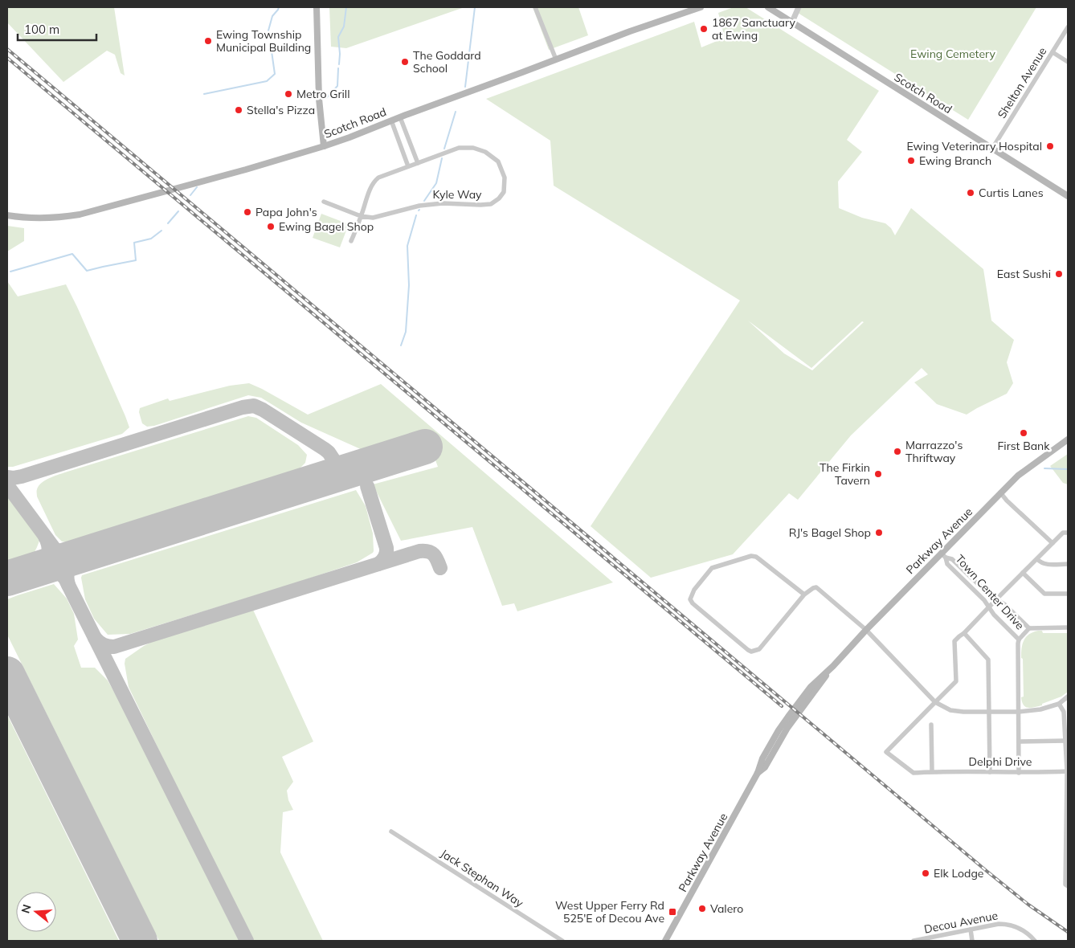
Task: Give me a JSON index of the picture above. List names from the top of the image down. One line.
{"streets":{"main road":["Scotch Road","Parkway Avenue"],"street":["Shelton Avenue","Kyle Way","Town Center Drive","Delphi Drive","Jack Stephan Way","Decou Avenue"]},"crossings":[["Shelton Avenue","Scotch Road"],["Parkway Avenue","Town Center Drive"],["Town Center Drive","Delphi Drive"]],"parks":["Ewing Cemetery"],"places":{"other":["1867 Sanctuary at Ewing","Ewing Township Municipal Building","The Goddard School","Metro Grill","Stella's Pizza","Ewing Veterinary Hospital","Ewing Branch","Curtis Lanes","Papa John's","Ewing Bagel Shop","East Sushi","First Bank","Marrazzo's Thriftway","The Firkin Tavern","RJ's Bagel Shop","Elk Lodge","Valero"],"transit":["West Upper Ferry Rd 525'E of Decou Ave"]},"scale_bar":"100 m","north":"left"}
